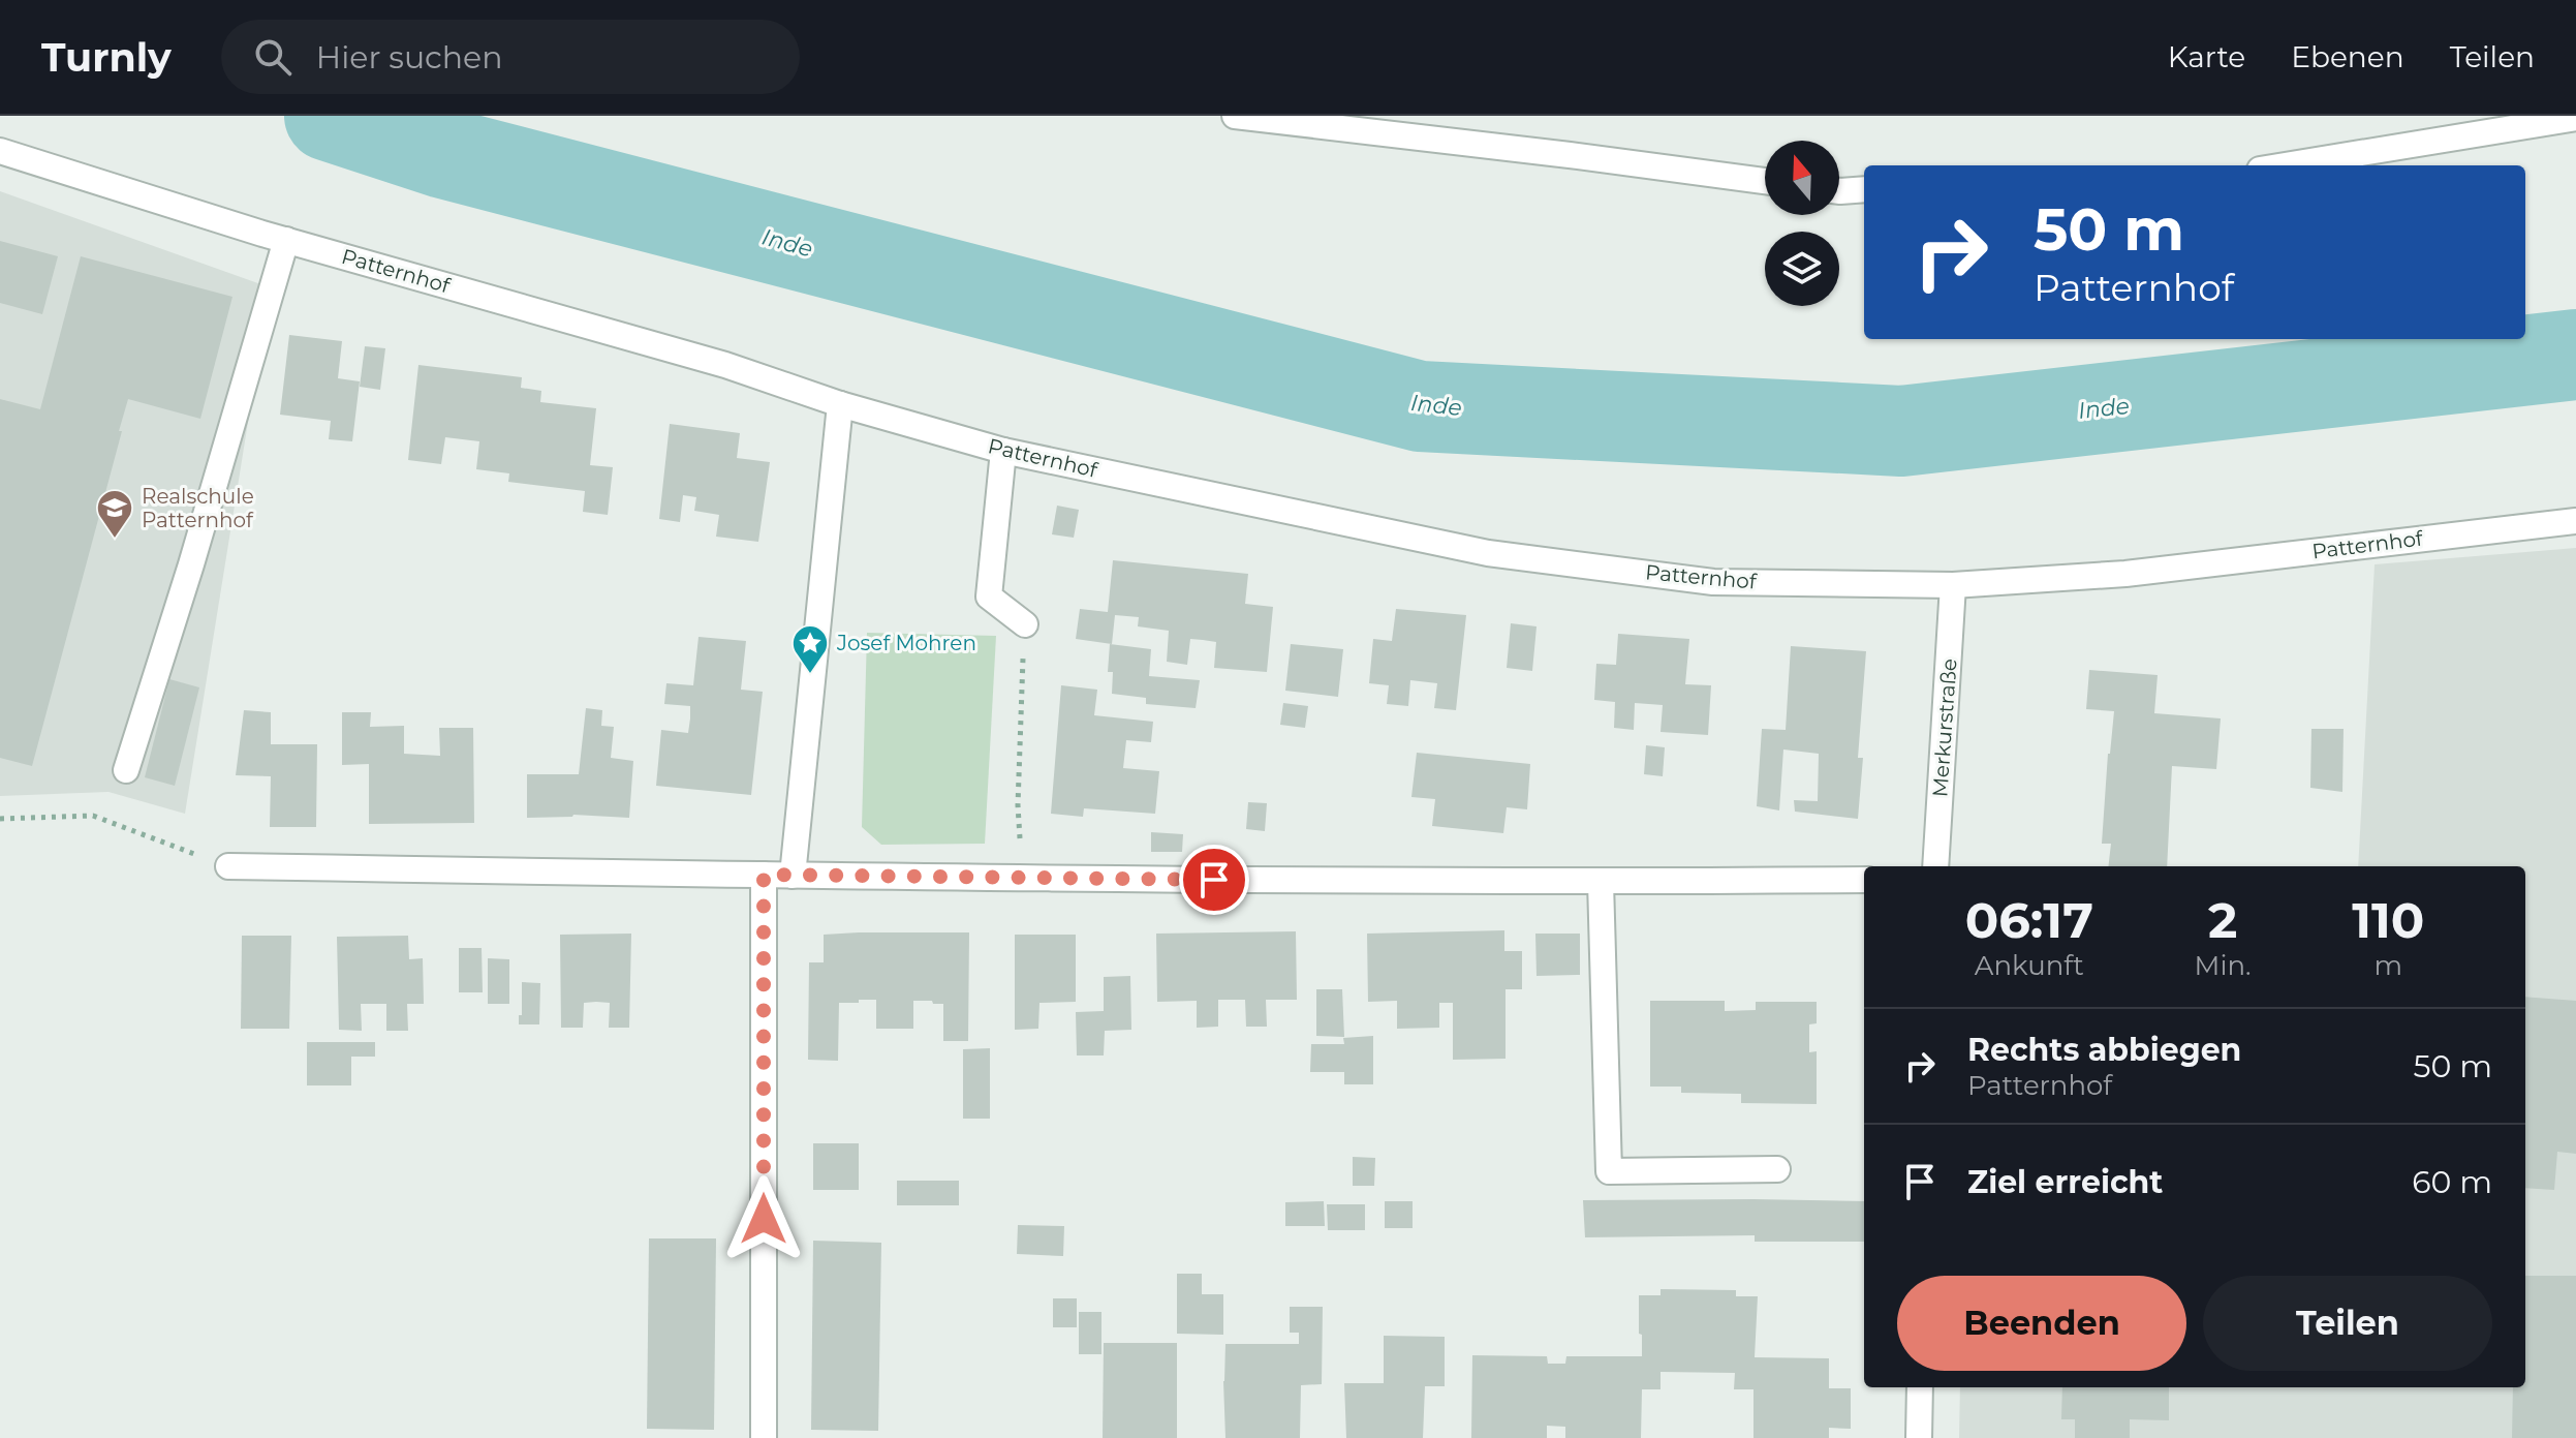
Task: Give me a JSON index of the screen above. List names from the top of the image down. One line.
{"streets":{"street":["Patternhof","Merkurstraße"]},"crossings":[["Patternhof","Merkurstraße"]],"water":["Inde"],"places":{"school or university":["Realschule Patternhof"],"place":["Josef Mohren"]},"north":"top","page":{"header":"Turnly","search":"Hier suchen","nav":["Karte","Ebenen","Teilen"],"turn":["50 m","Patternhof"],"eta":["06:17","Ankunft","2","Min.","110","m"],"list":[{"name":"Rechts abbiegen","note":"Patternhof","value":"50 m"},{"name":"Ziel erreicht","value":"60 m"}],"buttons":["Beenden","Teilen"]}}
